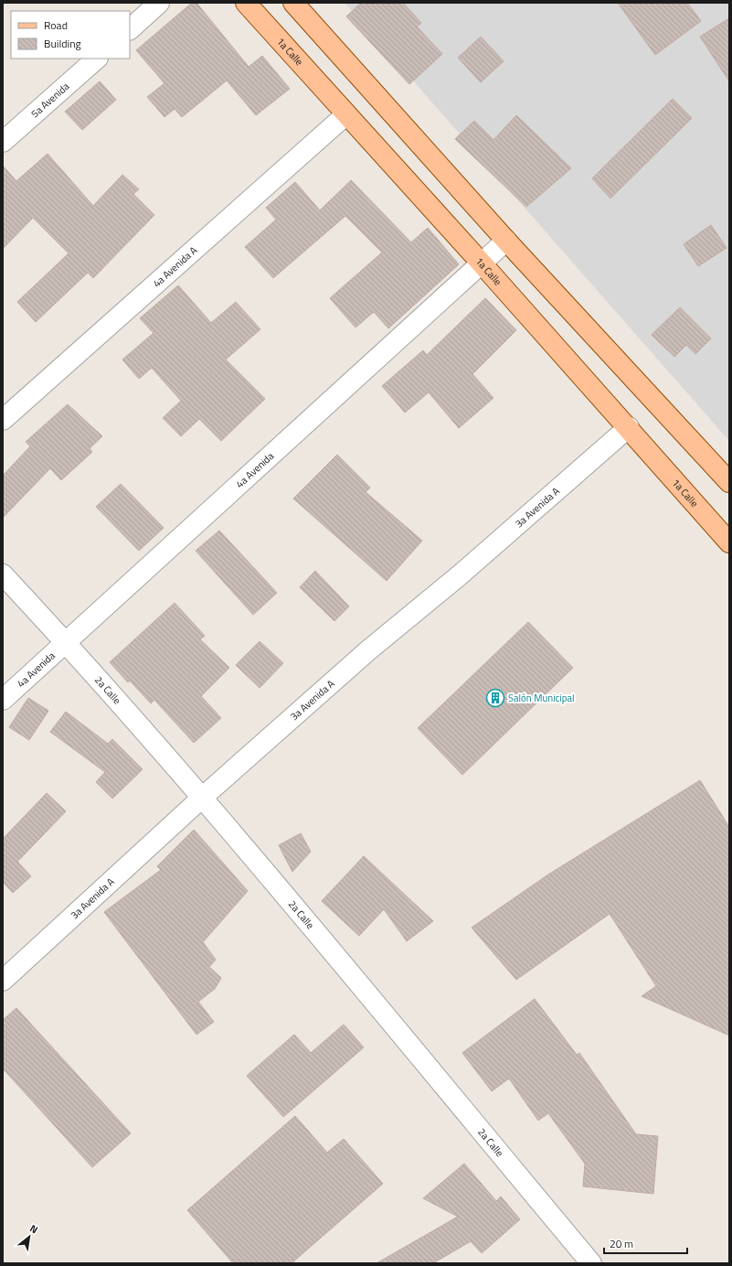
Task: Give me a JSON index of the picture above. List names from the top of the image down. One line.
{"streets":{"main road":["1a Calle"],"street":["5a Avenida","4a Avenida A","4a Avenida","3a Avenida A","2a Calle"]},"crossings":[["1a Calle","4a Avenida A"],["1a Calle","4a Avenida"],["1a Calle","3a Avenida A"],["4a Avenida","2a Calle"],["3a Avenida A","2a Calle"]],"places":{"building":["Salón Municipal"]},"legend":["Road","Building"],"scale_bar":"20 m","north":"top right"}
